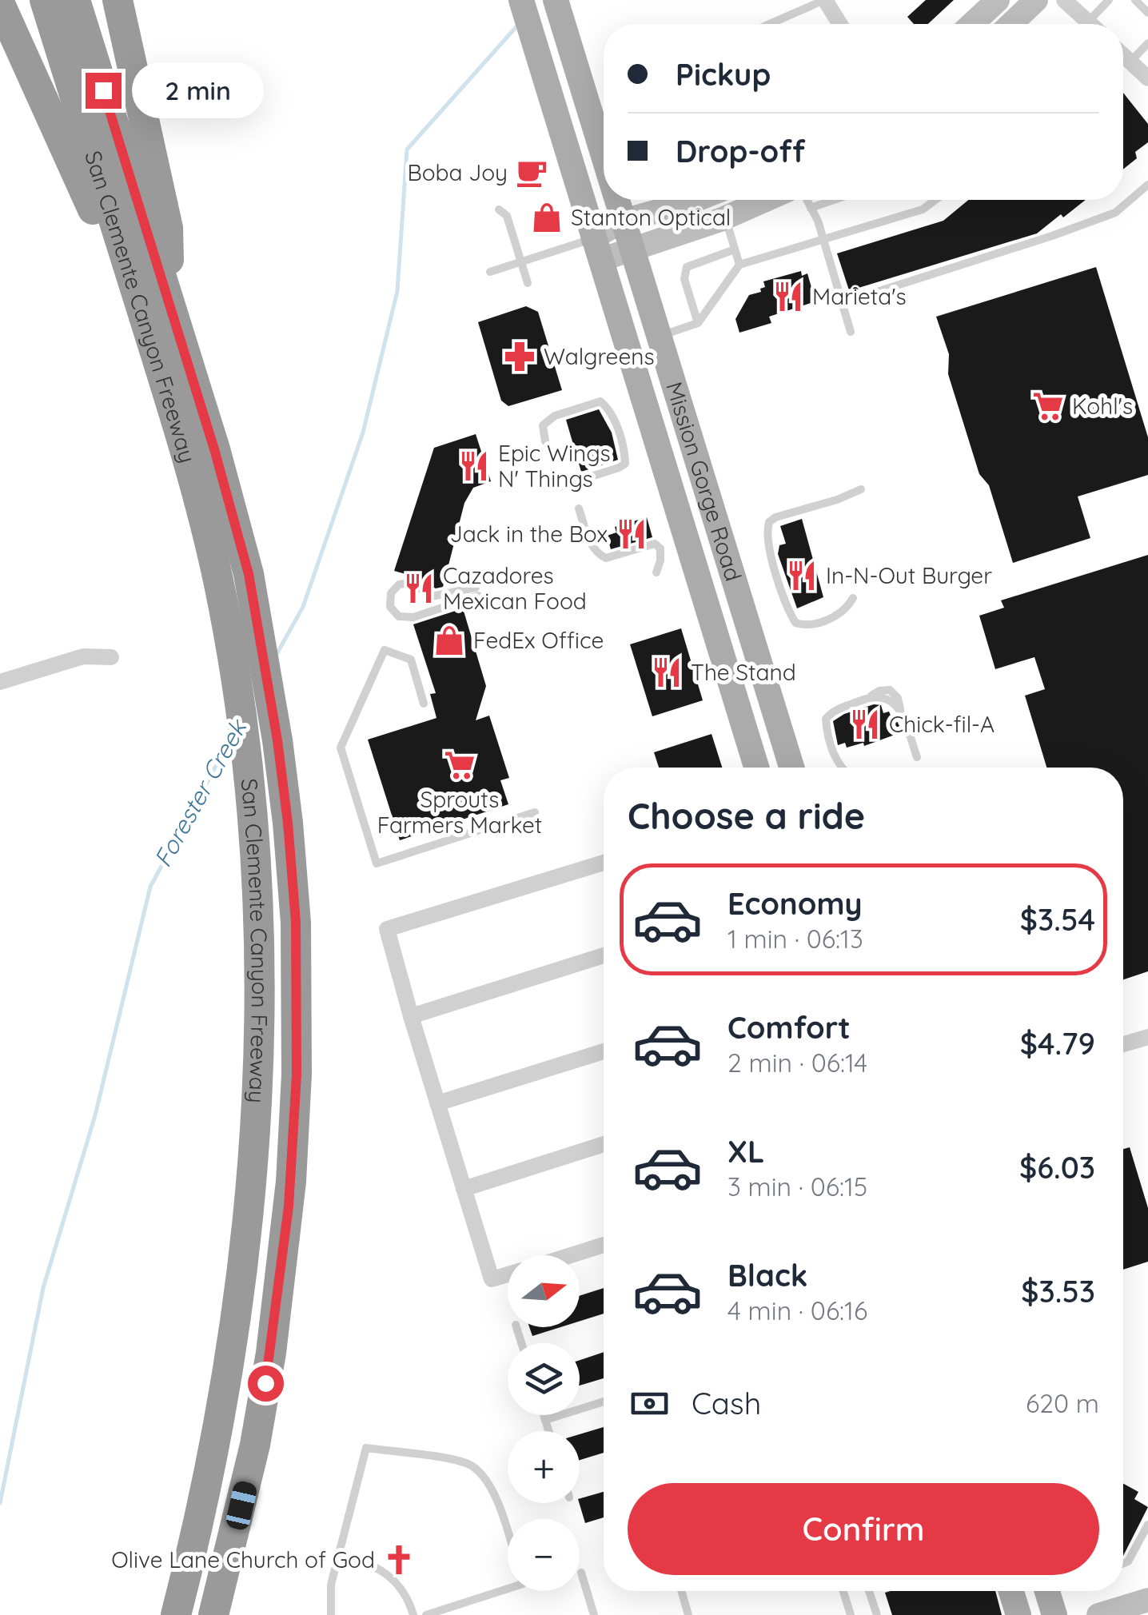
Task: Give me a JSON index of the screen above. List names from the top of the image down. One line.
{"streets":{"highway":["San Clemente Canyon Freeway"],"main road":["Mission Gorge Road"]},"water":["Forester Creek"],"places":{"cafe":["Boba Joy"],"shop":["Stanton Optical","FedEx Office"],"restaurant":["Marieta's","Epic Wings N' Things","Jack in the Box","In-N-Out Burger","Cazadores Mexican Food","The Stand","Chick-fil-A"],"pharmacy":["Walgreens"],"supermarket":["Kohl's","Sprouts Farmers Market"],"church":["Olive Lane Church of God"]},"north":"right","page":{"banner":["Pickup","Drop-off"],"bubble":"2 min","heading":"Choose a ride","list":[{"name":"Economy","note":"1 min · 06:13","value":"$3.54"},{"name":"Comfort","note":"2 min · 06:14","value":"$4.79"},{"name":"XL","note":"3 min · 06:15","value":"$6.03"},{"name":"Black","note":"4 min · 06:16","value":"$3.53"}],"map_buttons":["+","−"],"pay":["Cash","620 m"],"buttons":"Confirm"}}
